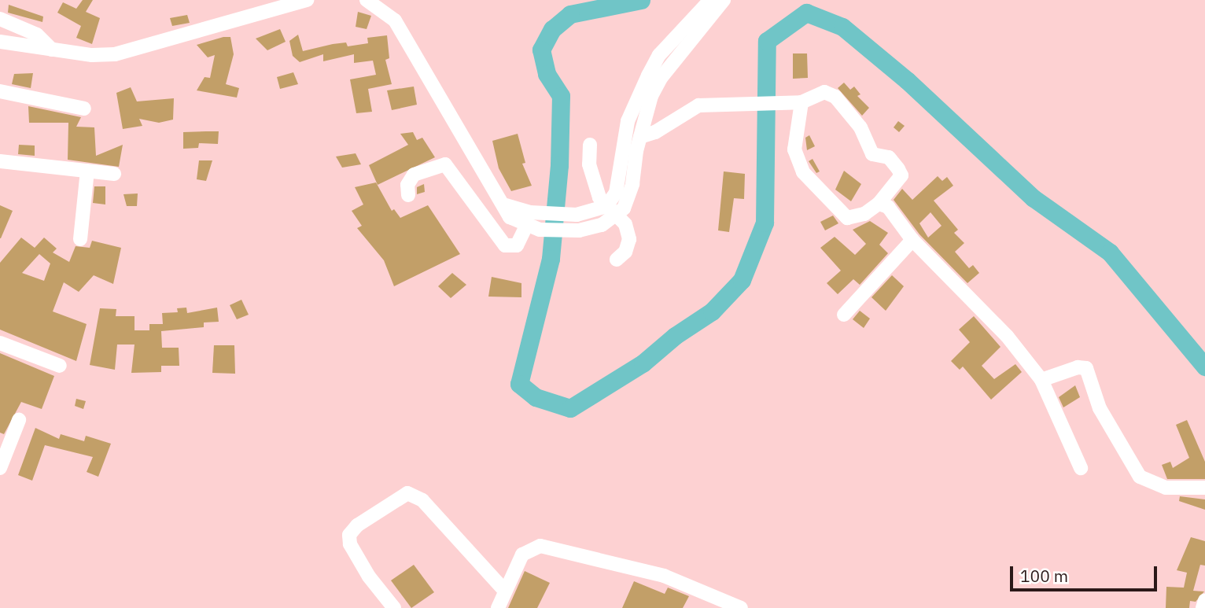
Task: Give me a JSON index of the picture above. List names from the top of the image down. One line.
{"scale_bar":"100 m"}
